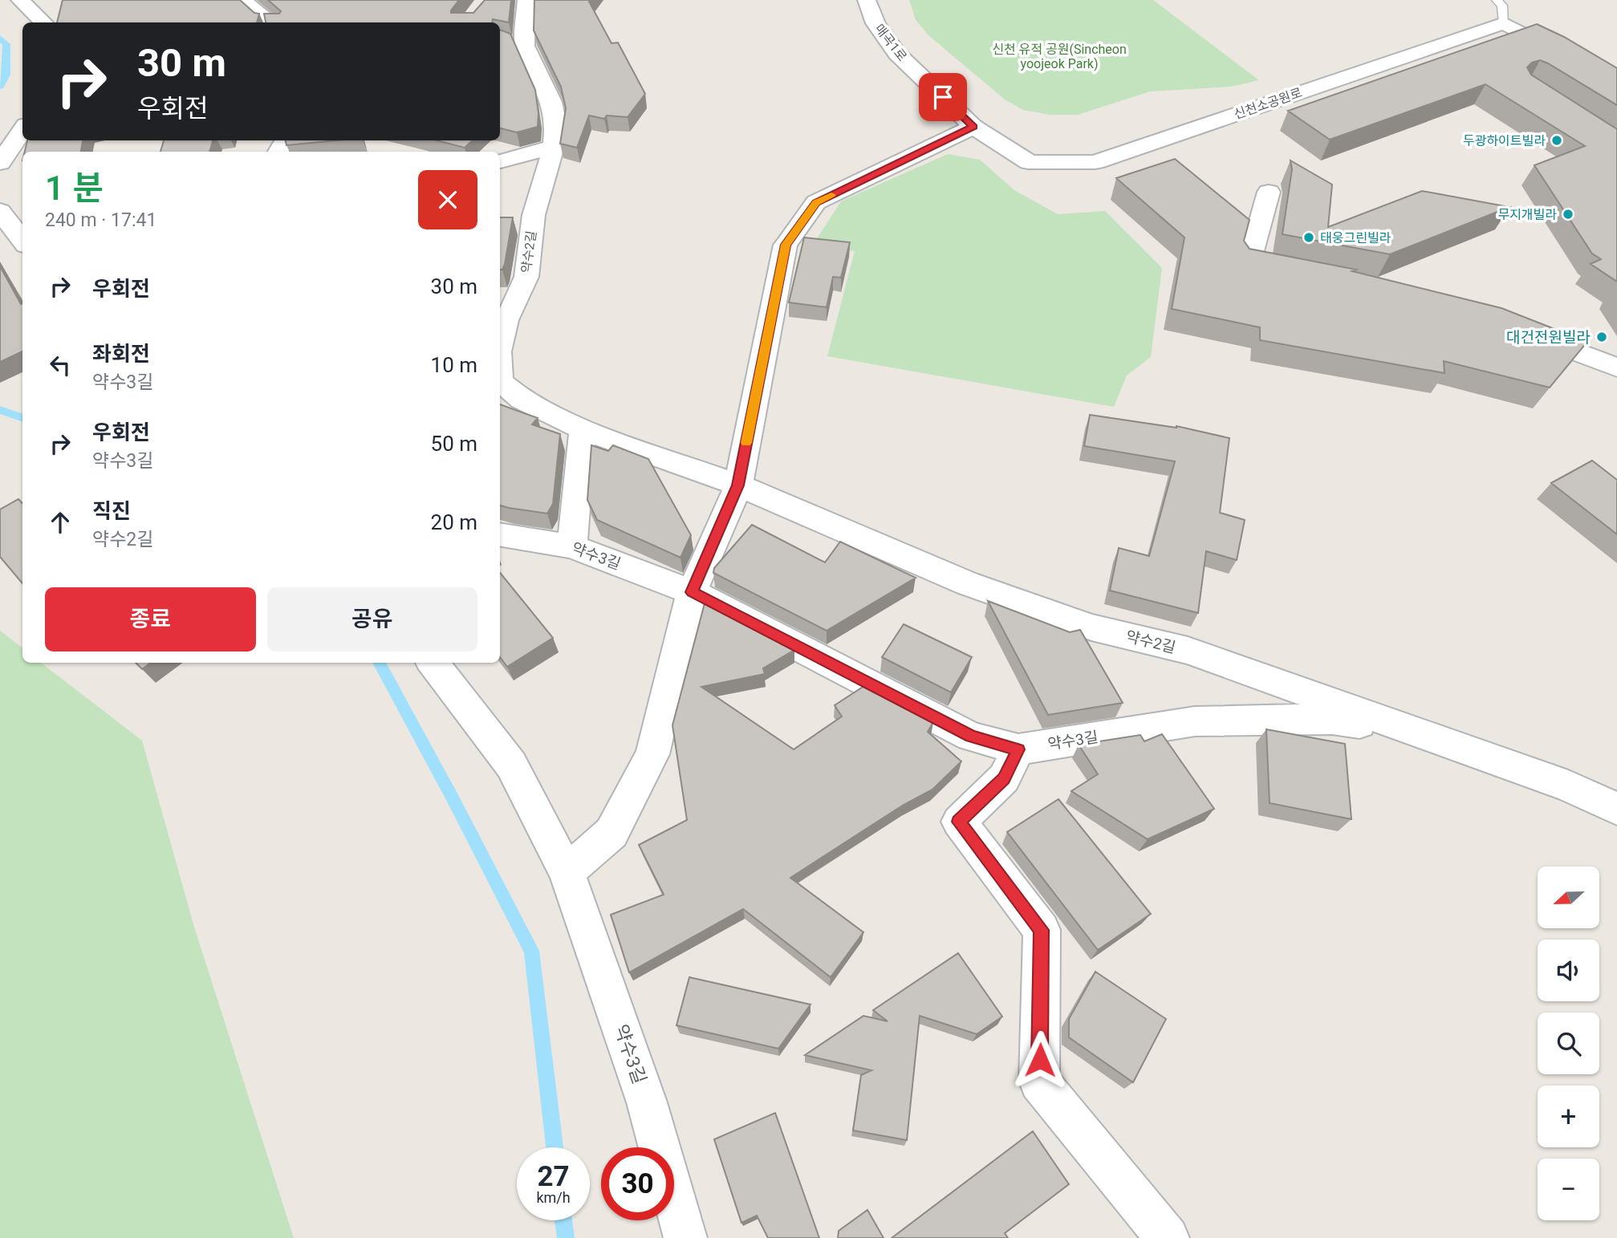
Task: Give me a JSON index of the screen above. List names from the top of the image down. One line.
{"streets":{"street":["매곡1로","신천소공원로","약수2길","약수3길"]},"crossings":[["매곡1로","신천소공원로"],["약수2길","약수3길"]],"parks":["신천 유적 공원(Sincheon yoojeok Park)"],"places":["두광하이트빌라","무지개빌라","태웅그린빌라","대건전원빌라"],"north":"left","page":{"turn":["30 m","우회전"],"heading":["1 분","240 m · 17:41"],"list":[{"name":"우회전","value":"30 m"},{"name":"좌회전","note":"약수3길","value":"10 m"},{"name":"우회전","note":"약수3길","value":"50 m"},{"name":"직진","note":"약수2길","value":"20 m"}],"buttons":["종료","공유"],"map_buttons":["+","−"],"speed":"27 km/h","limit":"30"}}
